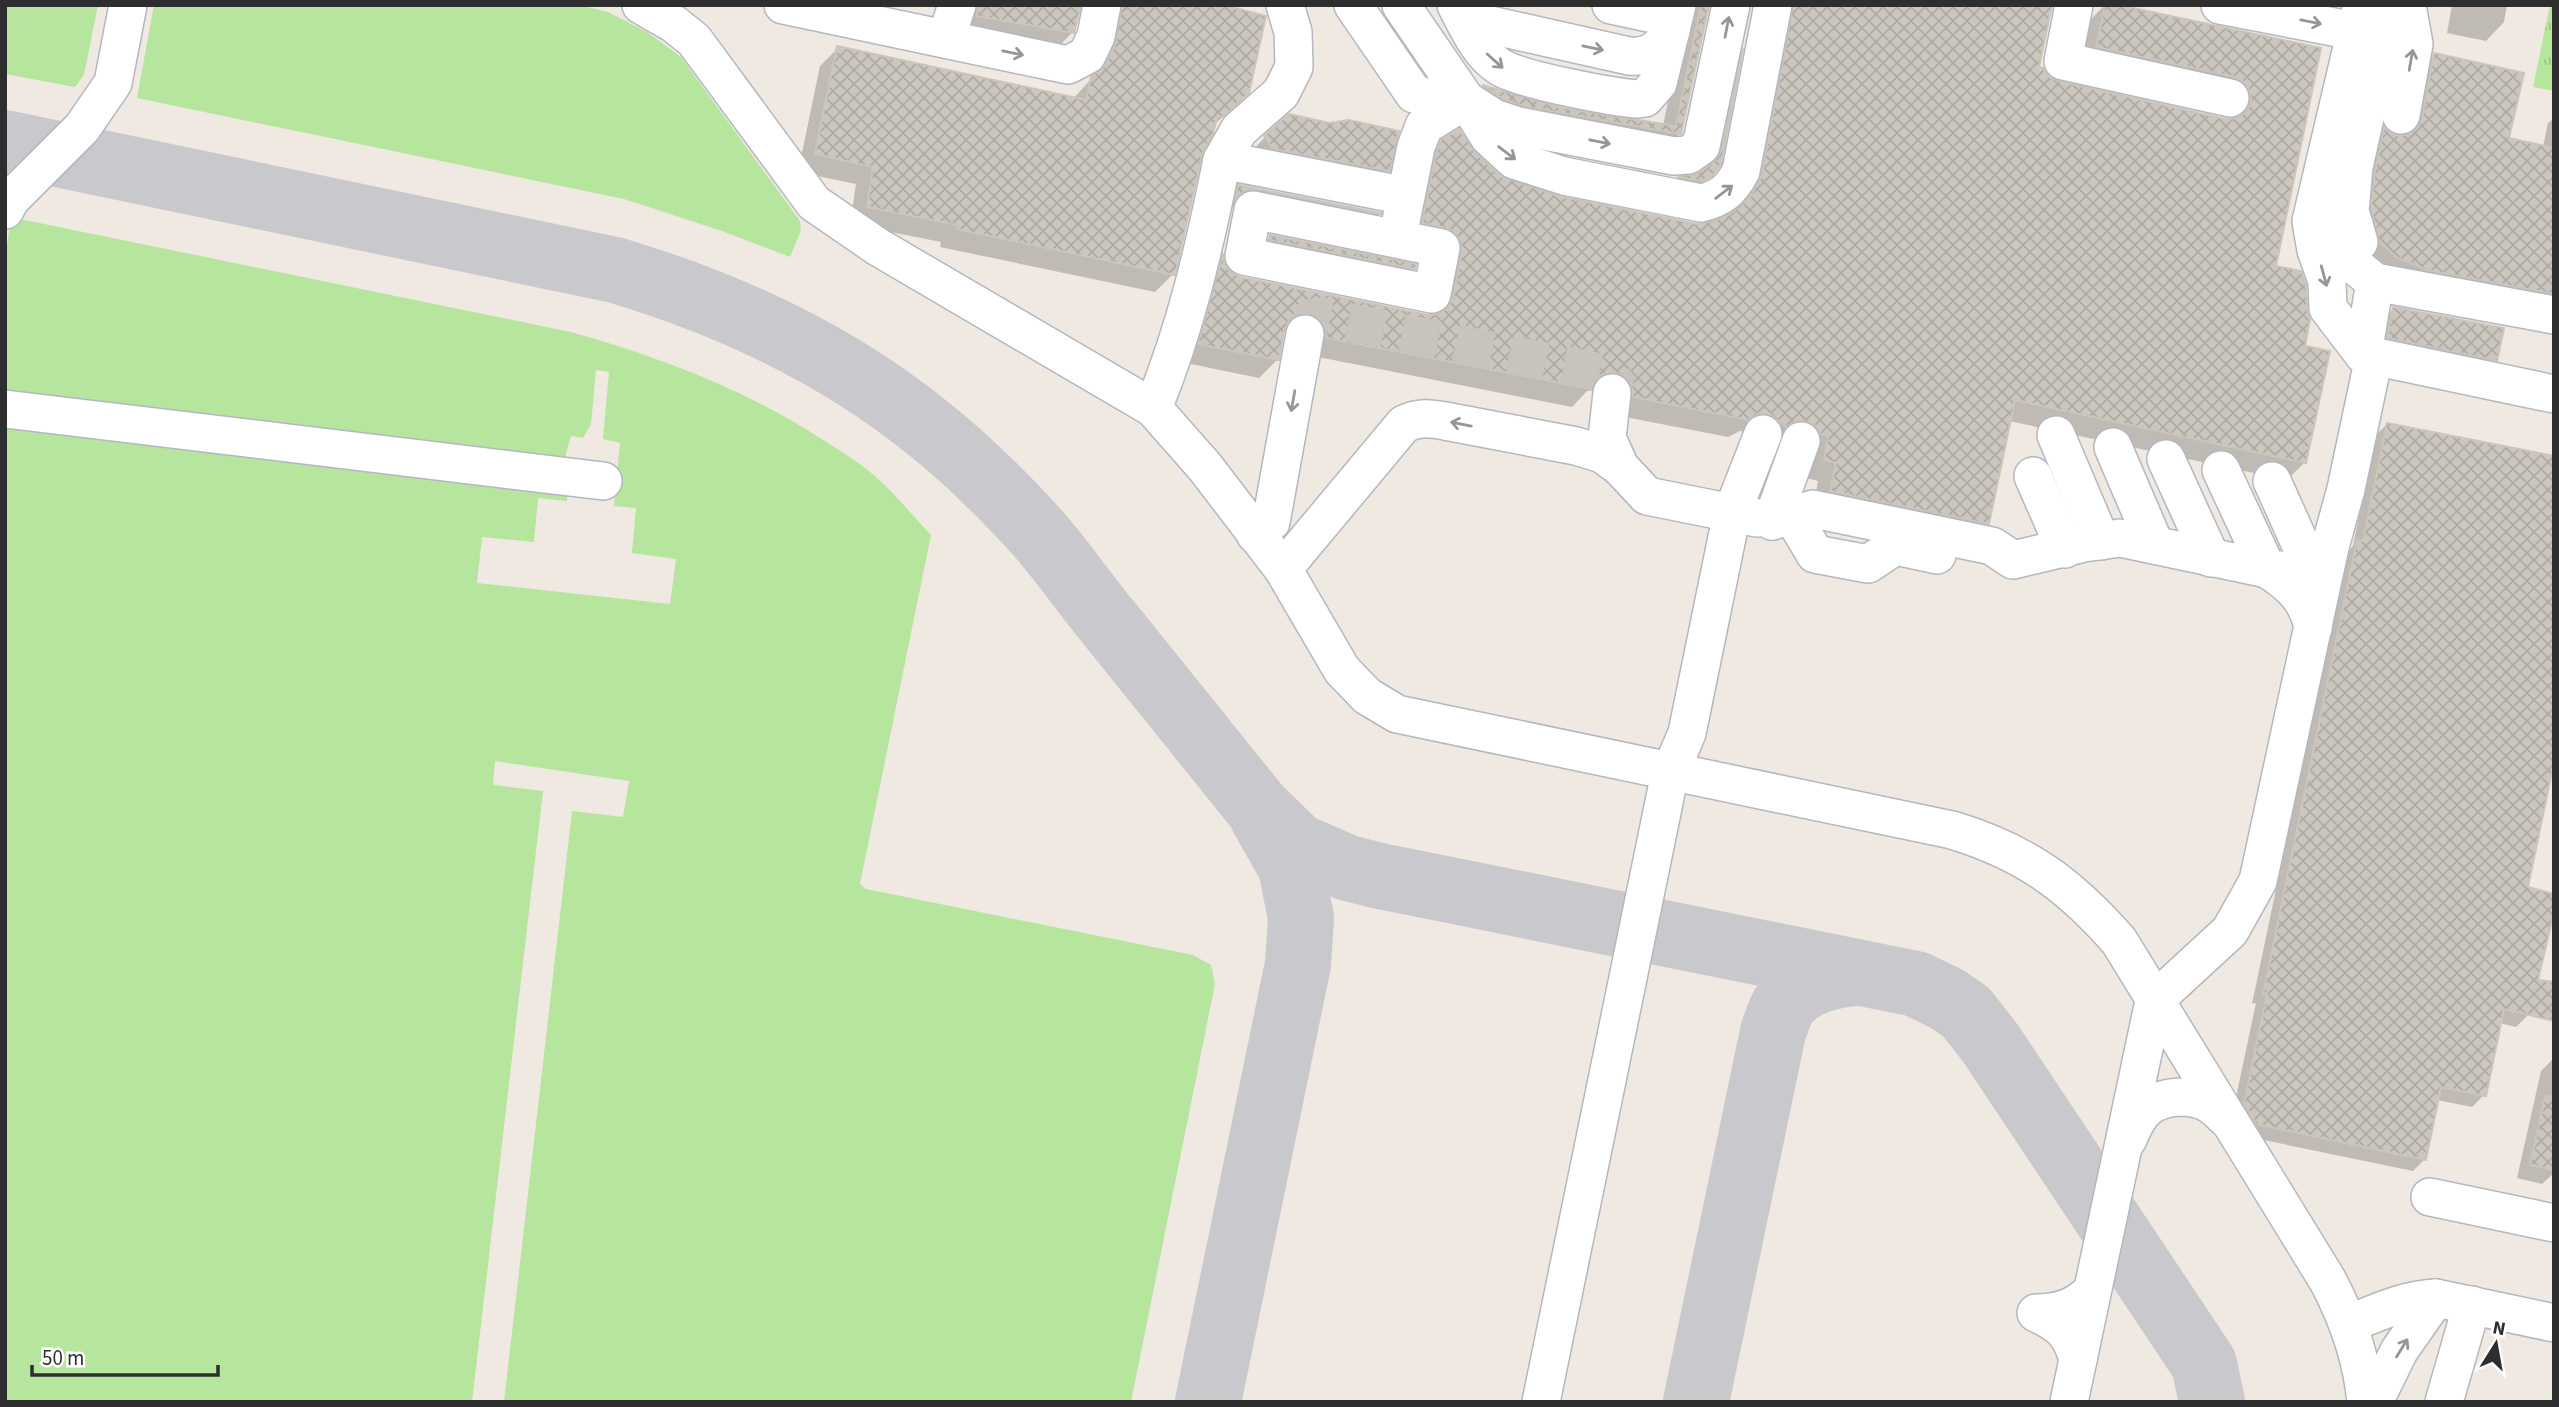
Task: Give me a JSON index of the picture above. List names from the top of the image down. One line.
{"scale_bar":"50 m","north":"top"}
